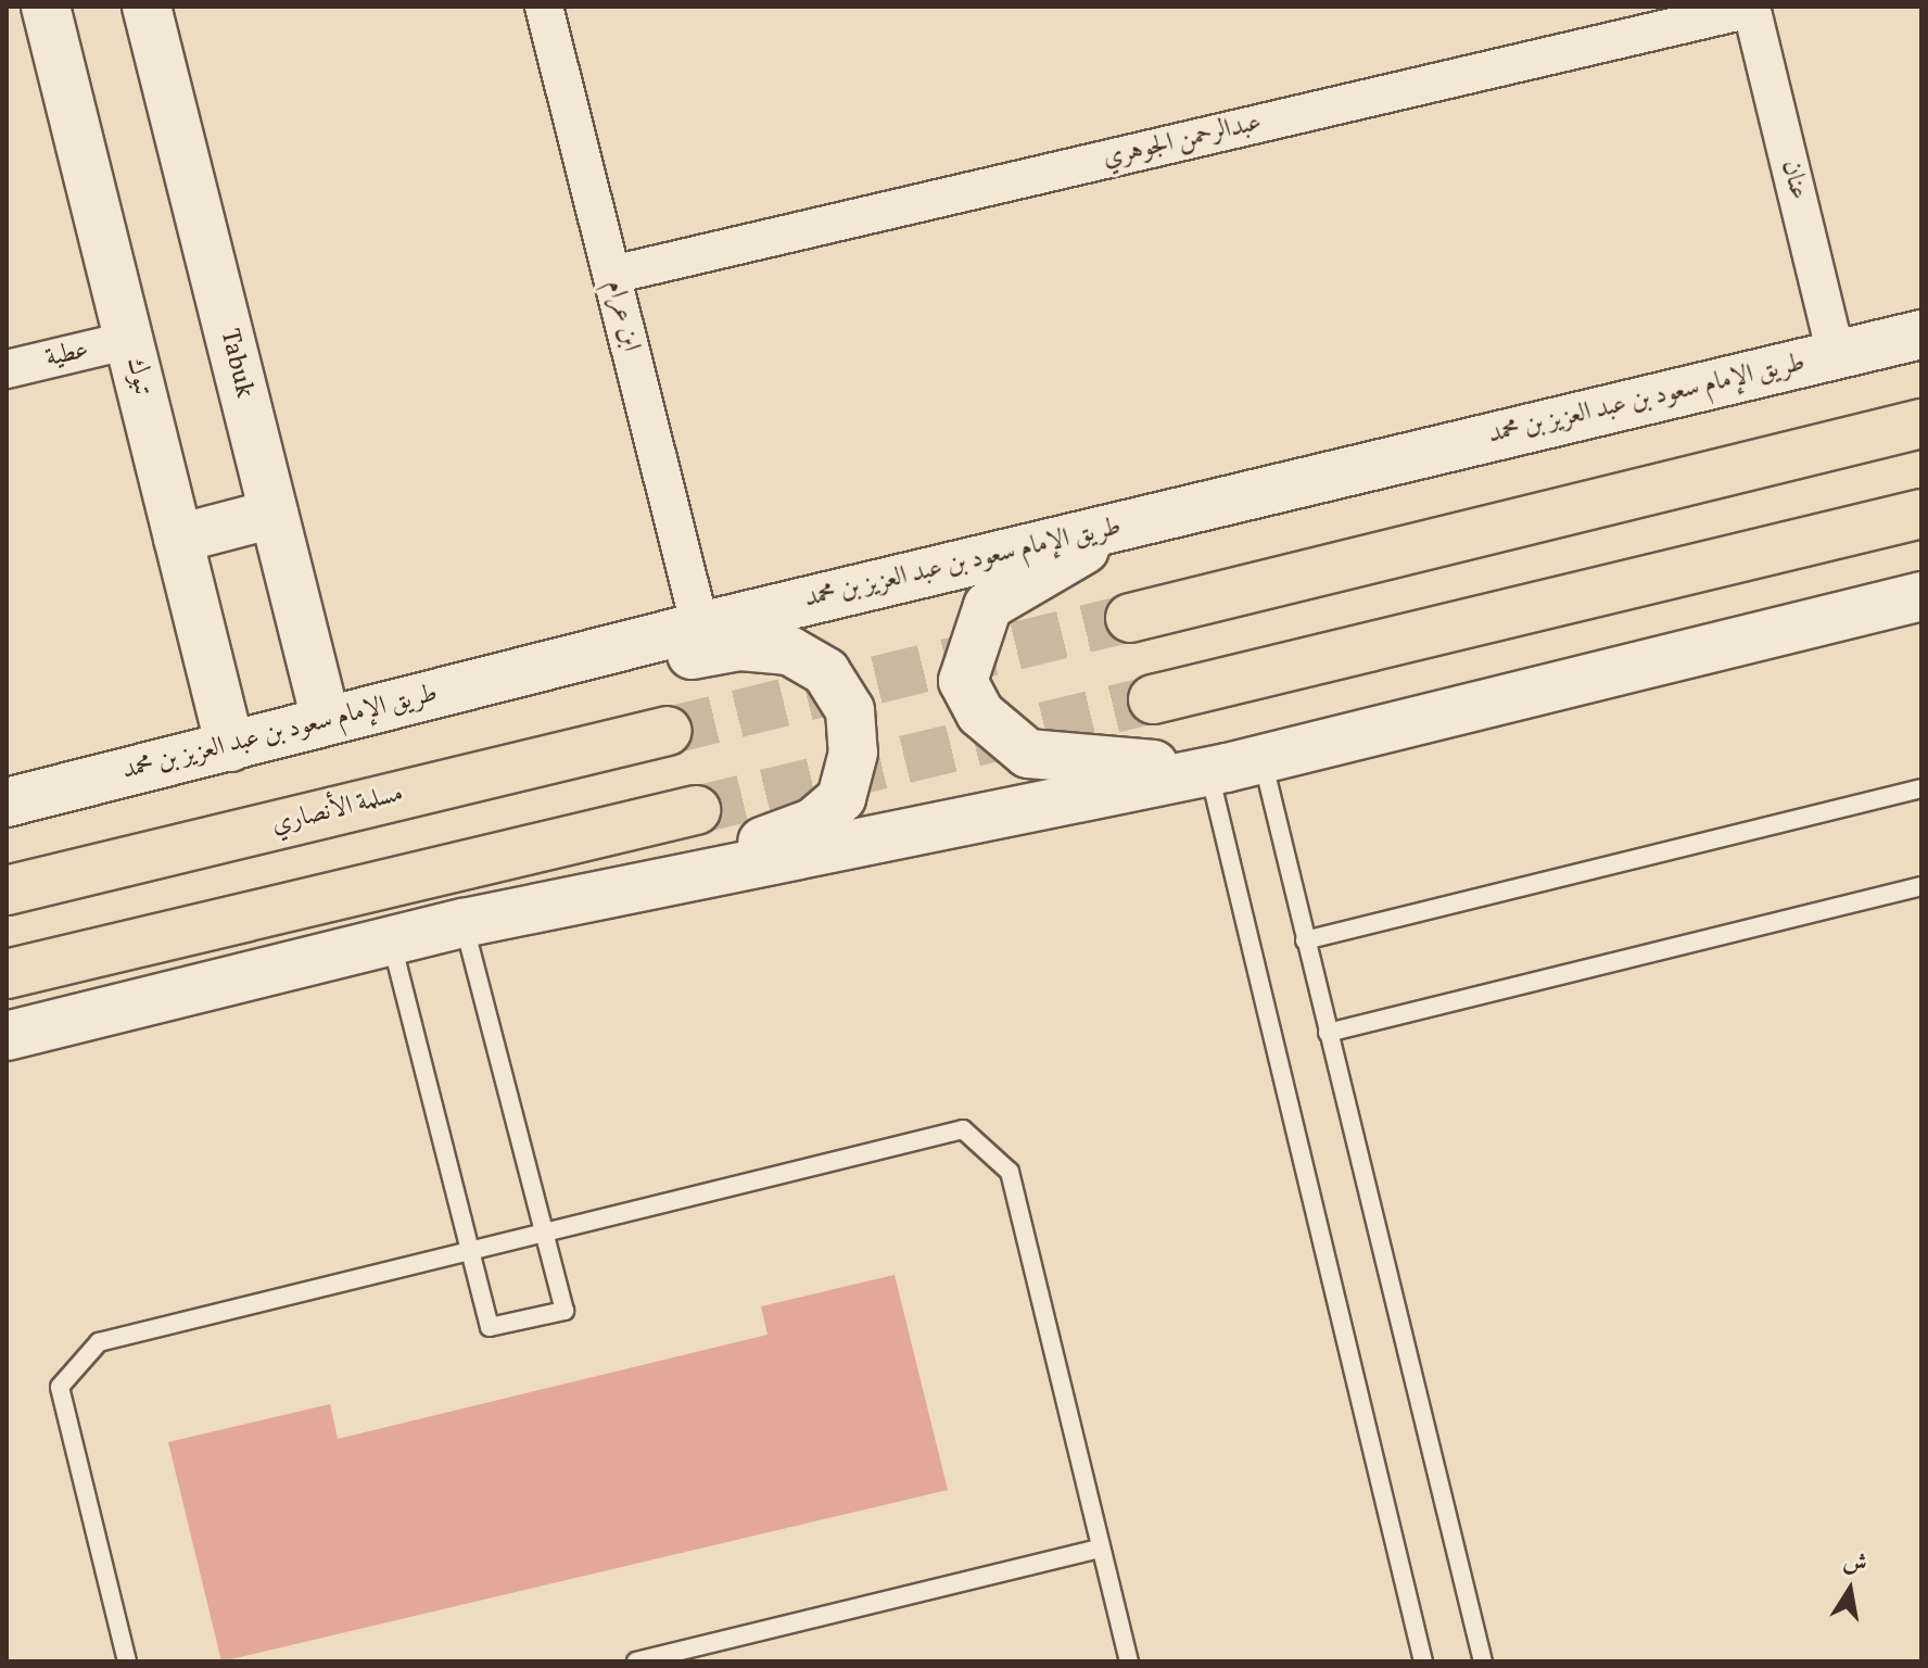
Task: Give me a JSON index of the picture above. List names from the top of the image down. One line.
{"streets":{"main road":["مسلمة الأنصاري"],"street":["عبدالرحمن الجوهري","عنان","ابن عرام","عطية","Tabuk","تبوك","طريق الإمام سعود بن عبد العزيز بن محمد"]},"crossings":[["عبدالرحمن الجوهري","عنان"],["عبدالرحمن الجوهري","ابن عرام"],["عنان","طريق الإمام سعود بن عبد العزيز بن محمد"],["ابن عرام","طريق الإمام سعود بن عبد العزيز بن محمد"],["عطية","تبوك"],["Tabuk","طريق الإمام سعود بن عبد العزيز بن محمد"],["تبوك","طريق الإمام سعود بن عبد العزيز بن محمد"]],"north":"top"}
